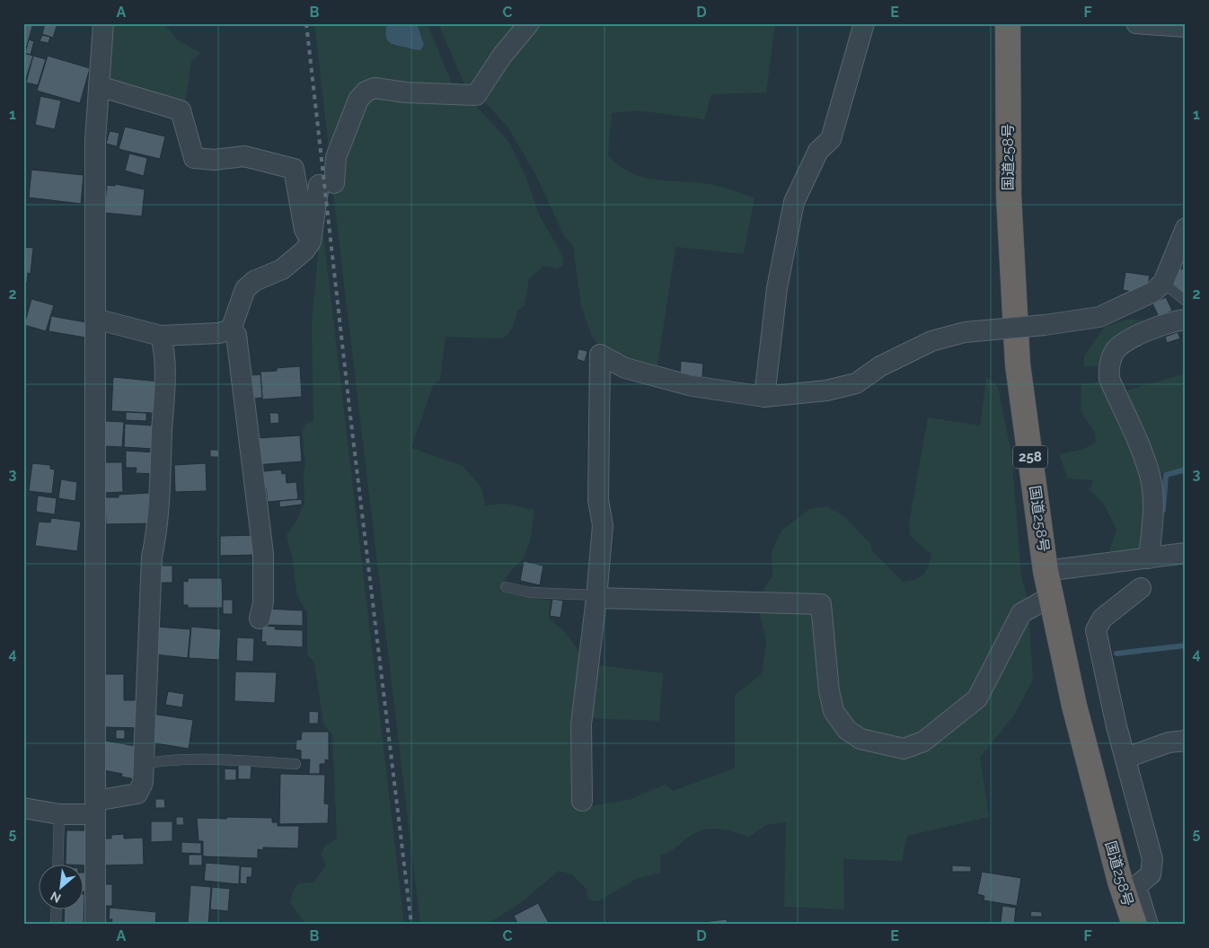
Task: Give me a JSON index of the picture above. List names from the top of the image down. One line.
{"streets":{"highway":["国道258号","258"]},"north":"bottom left","grid":{"columns":["A","B","C","D","E","F"],"rows":["1","2","3","4","5"]}}
